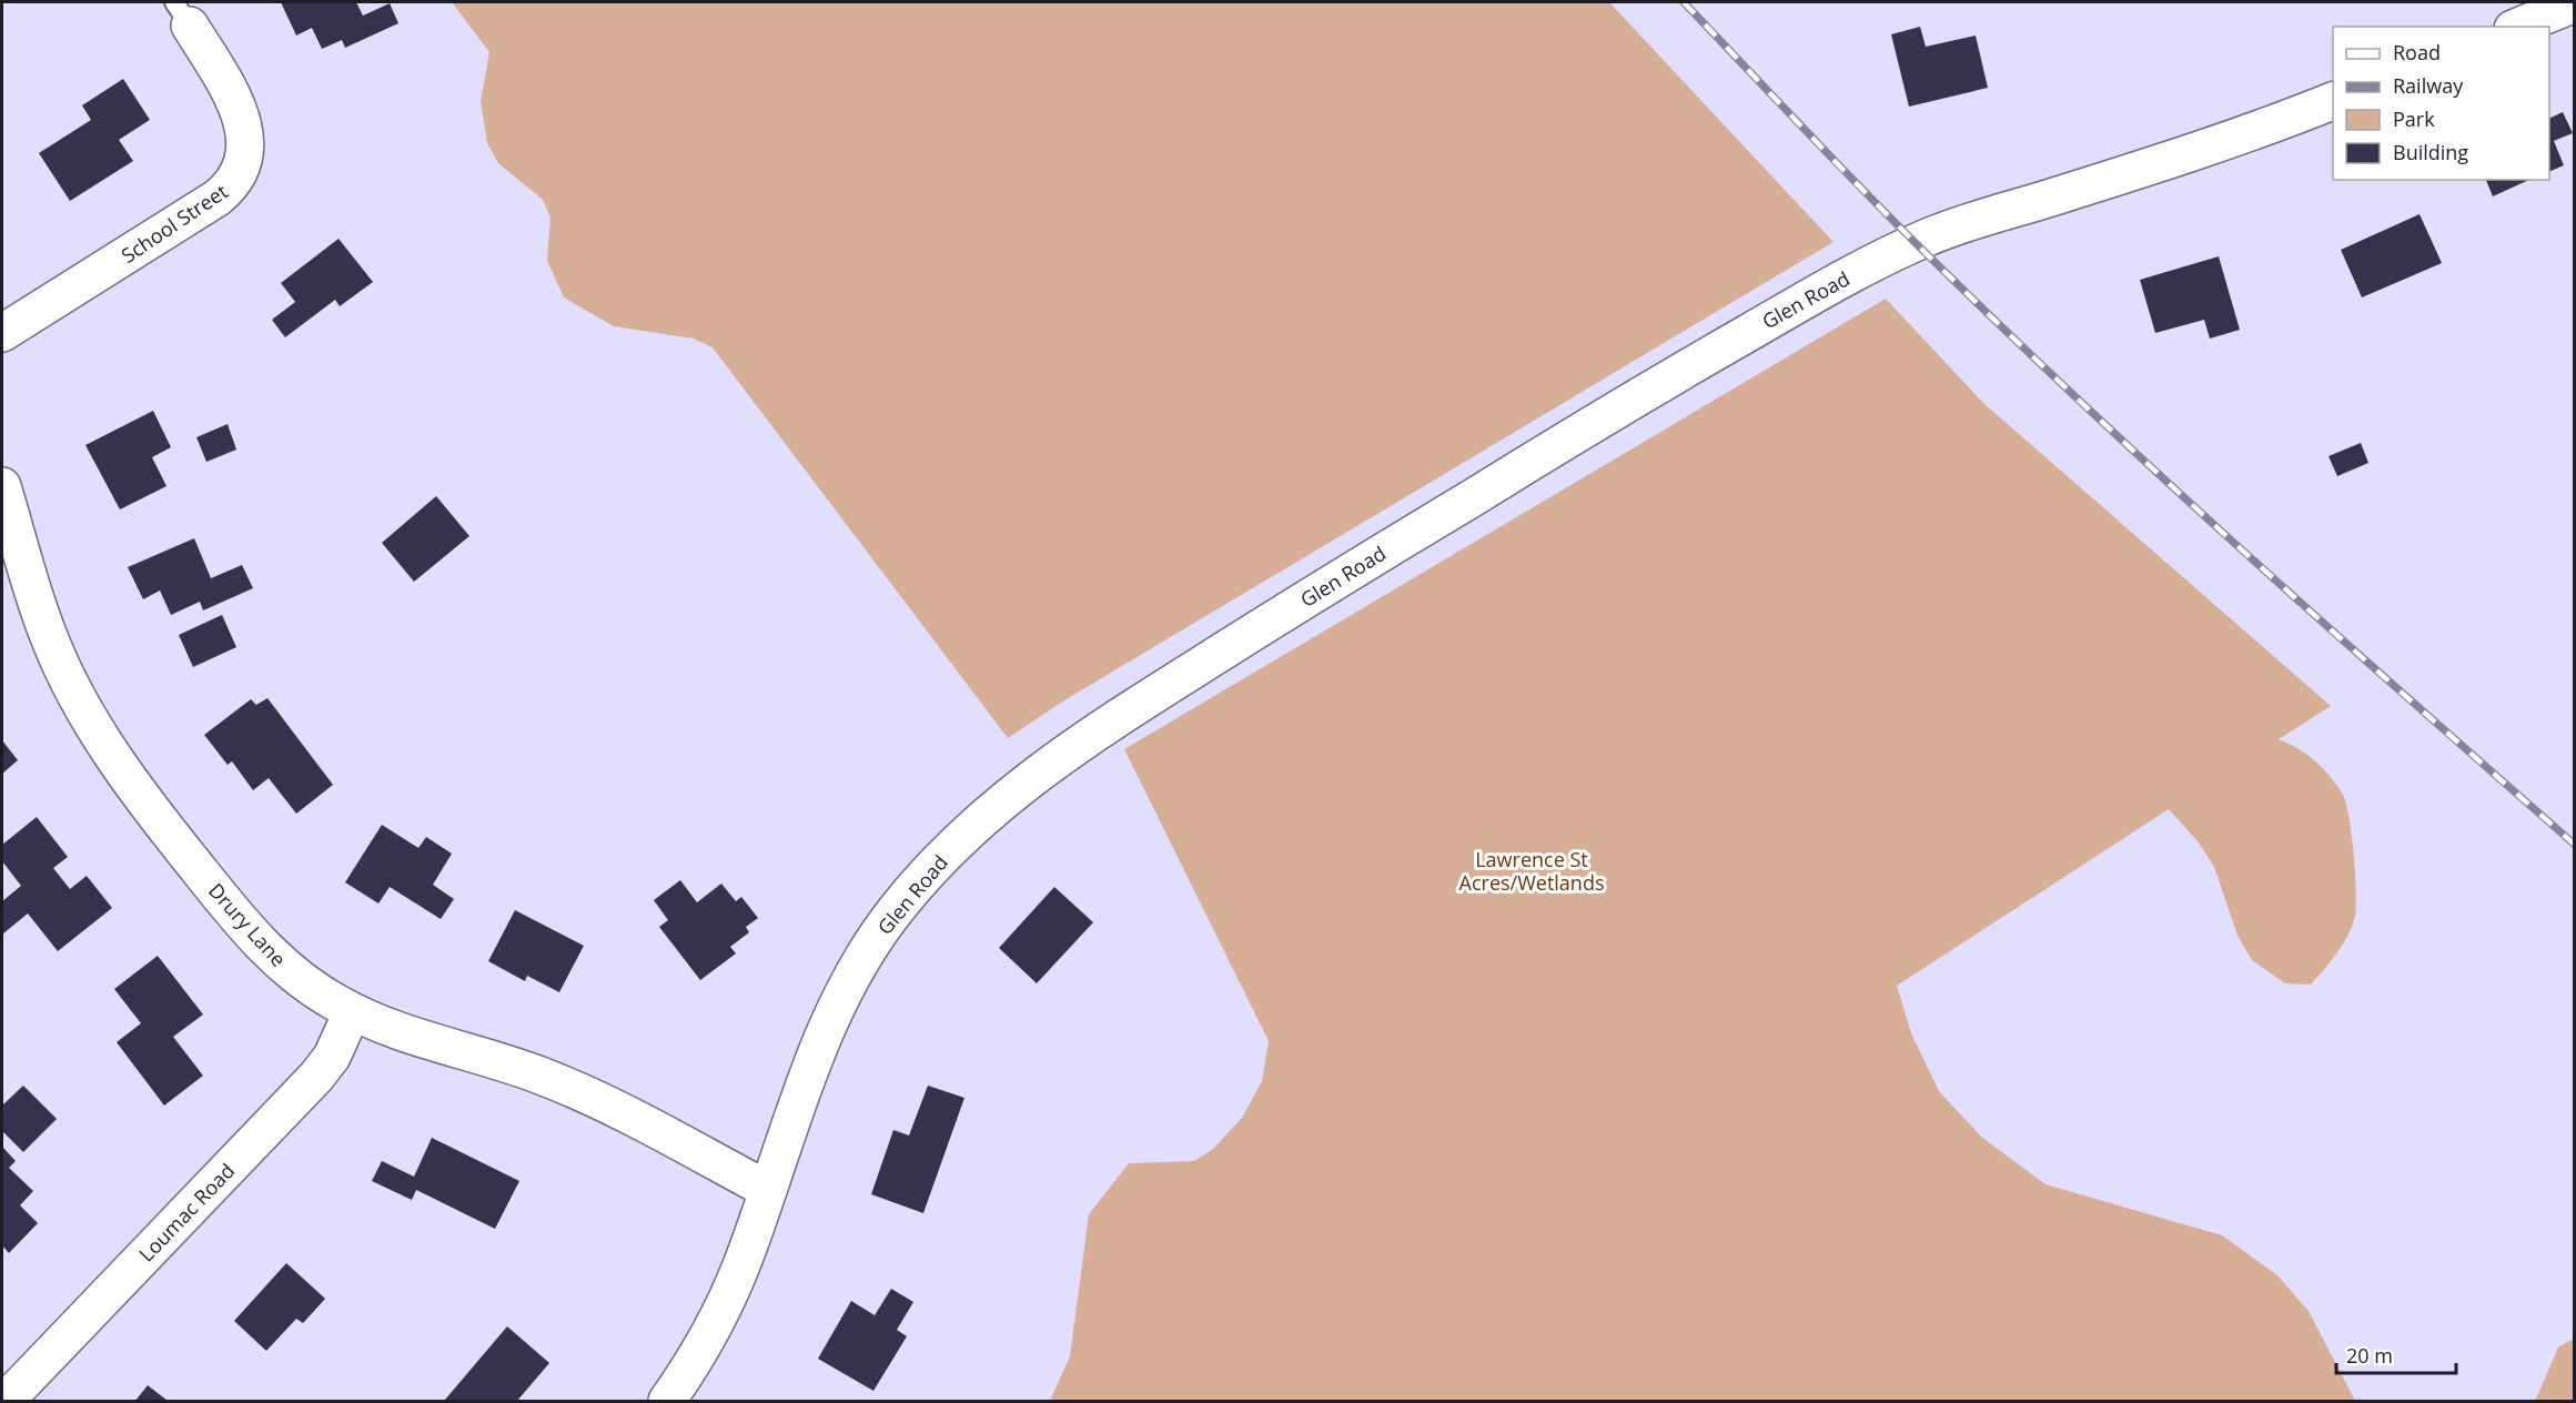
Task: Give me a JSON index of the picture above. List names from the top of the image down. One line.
{"streets":{"street":["School Street","Glen Road","Drury Lane","Loumac Road"]},"crossings":[["Glen Road","Drury Lane"],["Drury Lane","Loumac Road"]],"parks":["Lawrence St Acres/Wetlands"],"legend":["Road","Railway","Park","Building"],"scale_bar":"20 m"}
